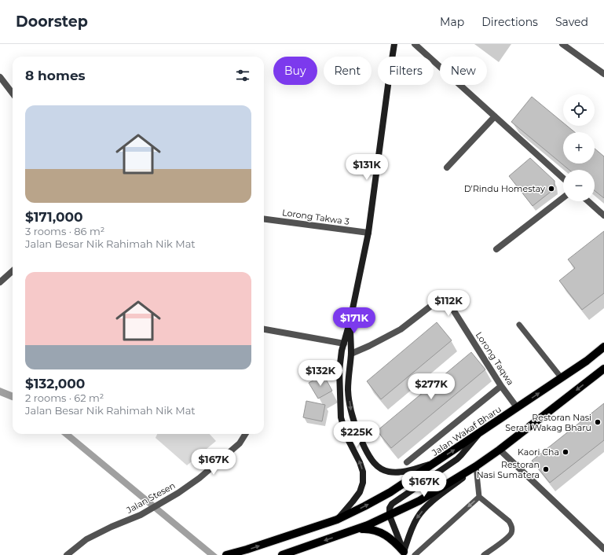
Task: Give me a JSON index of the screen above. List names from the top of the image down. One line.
{"streets":{"main road":["Jalan Wakaf Bharu"],"street":["Lorong Takwa 3","Lorong Taqwa","Jalan Stesen"]},"crossings":[["Lorong Taqwa","Jalan Wakaf Bharu"]],"places":["D’Rindu Homestay","Restoran Nasi Serati Wakag Bharu","Kaori Cha","Restoran Nasi Sumatera"],"page":{"header":"Doorstep","nav":["Map","Directions","Saved"],"chip":["Buy","Rent","Filters","New"],"heading":"8 homes","map_buttons":["+","−"],"list":[{"name":"$171,000","note":"3 rooms · 86 m² · Jalan Besar Nik Rahimah Nik Mat"},{"name":"$132,000","note":"2 rooms · 62 m² · Jalan Besar Nik Rahimah Nik Mat"}],"price":["$131K","$112K","$171K","$132K","$277K","$225K","$167K","$167K"]}}
